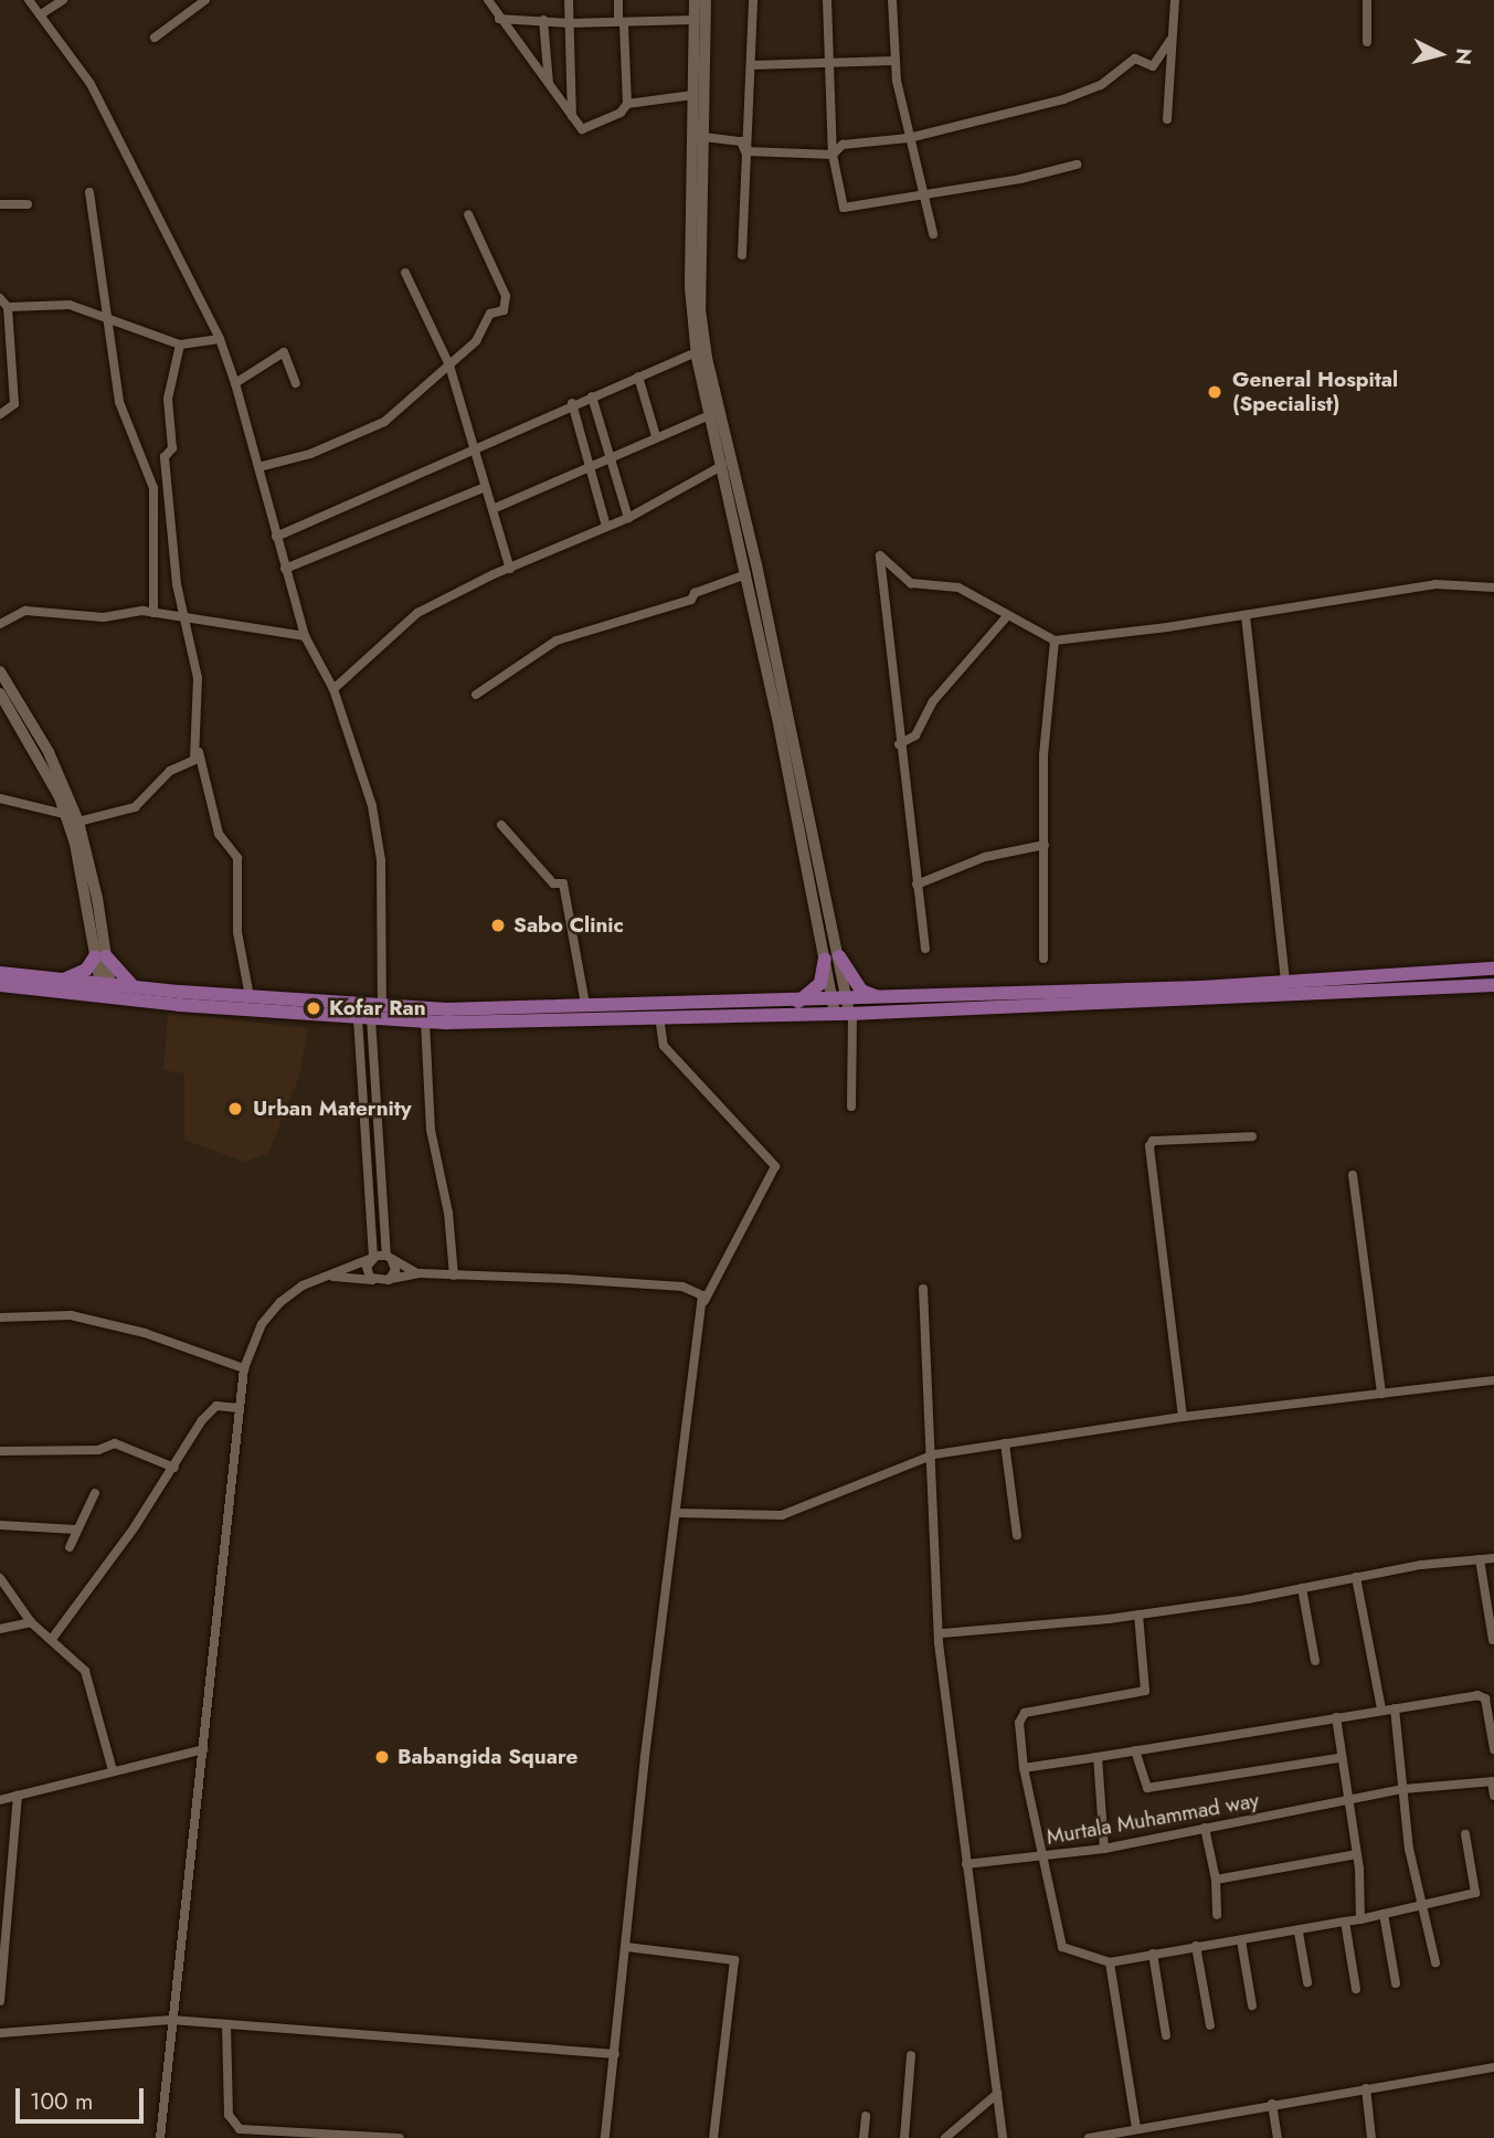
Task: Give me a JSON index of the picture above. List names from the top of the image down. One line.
{"streets":{"street":["Murtala Muhammad way"]},"places":["General Hospital (Specialist)","Sabo Clinic","Kofar Ran","Urban Maternity","Babangida Square"],"scale_bar":"100 m","north":"right"}
